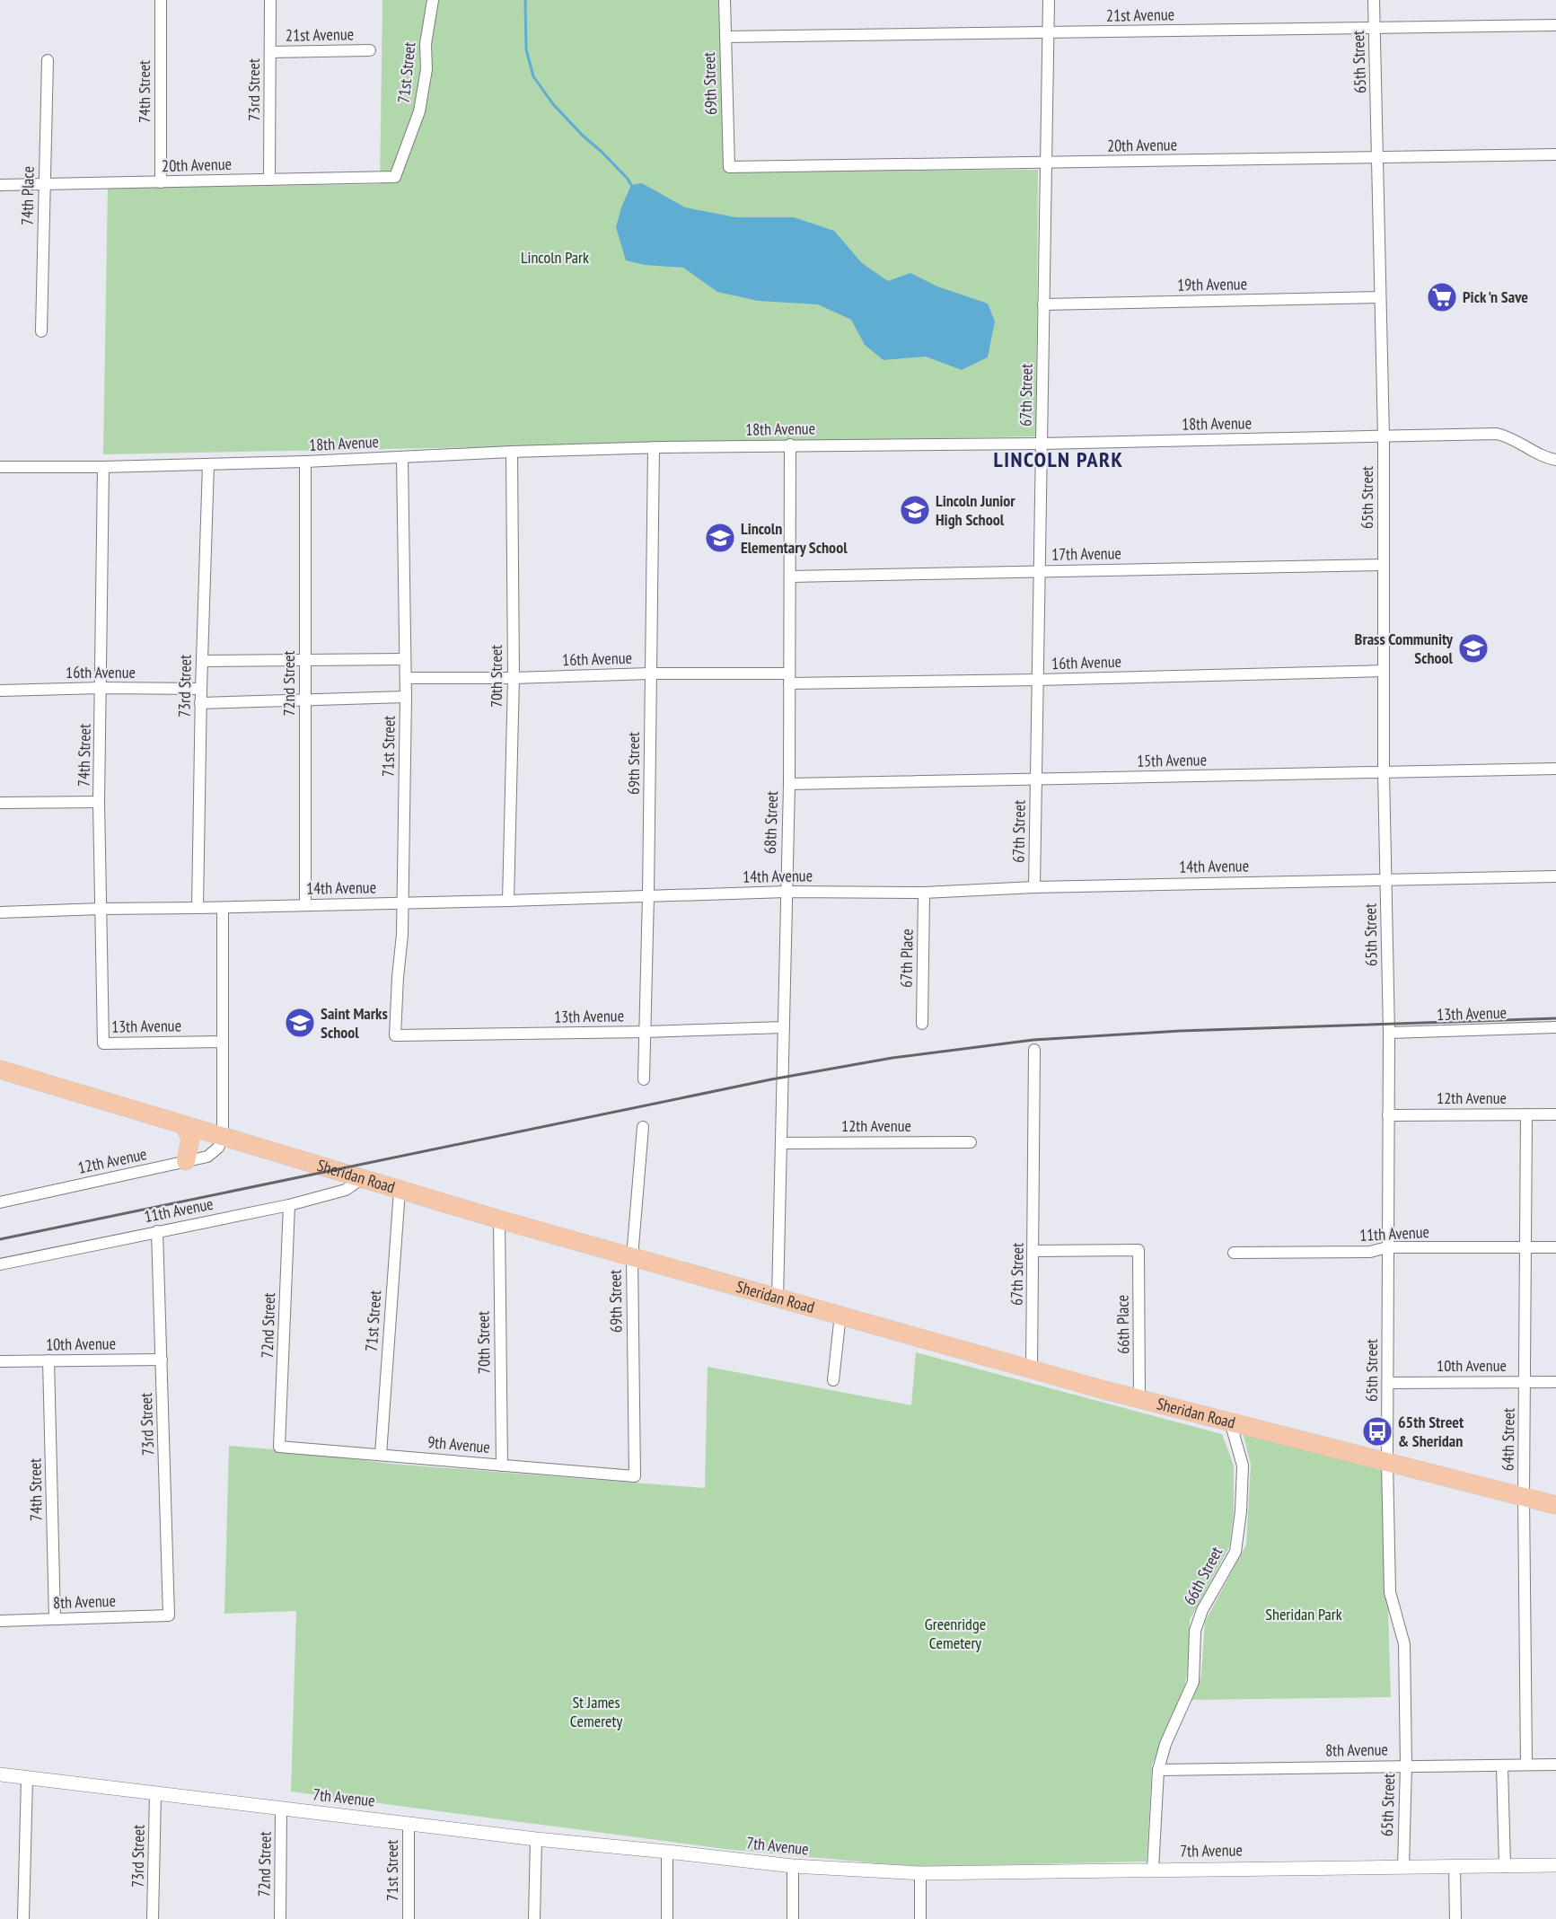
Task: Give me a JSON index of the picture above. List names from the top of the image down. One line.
{"streets":{"main road":["Sheridan Road"],"street":["21st Avenue","65th Street","71st Street","69th Street","73rd Street","74th Street","20th Avenue","74th Place","19th Avenue","67th Street","18th Avenue","17th Avenue","16th Avenue","70th Street","72nd Street","15th Avenue","68th Street","14th Avenue","67th Place","13th Avenue","12th Avenue","11th Avenue","66th Place","10th Avenue","64th Street","9th Avenue","66th Street","8th Avenue","7th Avenue"]},"crossings":[["21st Avenue","65th Street"],["21st Avenue","69th Street"],["21st Avenue","73rd Street"],["21st Avenue","67th Street"],["65th Street","20th Avenue"],["65th Street","19th Avenue"],["65th Street","18th Avenue"],["65th Street","17th Avenue"],["65th Street","16th Avenue"],["65th Street","15th Avenue"],["65th Street","14th Avenue"],["65th Street","13th Avenue"],["65th Street","12th Avenue"],["65th Street","Sheridan Road"],["65th Street","11th Avenue"],["65th Street","10th Avenue"],["65th Street","8th Avenue"],["65th Street","7th Avenue"],["71st Street","20th Avenue"],["71st Street","18th Avenue"],["71st Street","16th Avenue"],["71st Street","14th Avenue"],["71st Street","13th Avenue"],["71st Street","Sheridan Road"],["71st Street","9th Avenue"],["71st Street","7th Avenue"],["69th Street","20th Avenue"],["69th Street","18th Avenue"],["69th Street","16th Avenue"],["69th Street","14th Avenue"],["69th Street","13th Avenue"],["69th Street","Sheridan Road"],["69th Street","9th Avenue"],["73rd Street","20th Avenue"],["73rd Street","18th Avenue"],["73rd Street","16th Avenue"],["73rd Street","14th Avenue"],["73rd Street","11th Avenue"],["73rd Street","10th Avenue"],["73rd Street","8th Avenue"],["73rd Street","7th Avenue"],["74th Street","20th Avenue"],["74th Street","18th Avenue"],["74th Street","16th Avenue"],["74th Street","14th Avenue"],["74th Street","13th Avenue"],["74th Street","10th Avenue"],["74th Street","8th Avenue"],["20th Avenue","74th Place"],["20th Avenue","67th Street"],["19th Avenue","67th Street"],["67th Street","18th Avenue"],["67th Street","17th Avenue"],["67th Street","16th Avenue"],["67th Street","15th Avenue"],["67th Street","14th Avenue"],["67th Street","Sheridan Road"],["67th Street","66th Place"],["18th Avenue","70th Street"],["18th Avenue","72nd Street"],["18th Avenue","68th Street"],["17th Avenue","68th Street"],["16th Avenue","70th Street"],["16th Avenue","68th Street"],["70th Street","14th Avenue"],["70th Street","Sheridan Road"],["70th Street","9th Avenue"],["72nd Street","14th Avenue"],["72nd Street","11th Avenue"],["72nd Street","9th Avenue"],["72nd Street","7th Avenue"],["15th Avenue","68th Street"],["68th Street","14th Avenue"],["68th Street","13th Avenue"],["68th Street","12th Avenue"],["68th Street","Sheridan Road"],["14th Avenue","67th Place"],["12th Avenue","Sheridan Road"],["12th Avenue","64th Street"],["Sheridan Road","11th Avenue"],["Sheridan Road","66th Place"],["Sheridan Road","64th Street"],["Sheridan Road","66th Street"],["11th Avenue","64th Street"],["10th Avenue","64th Street"],["64th Street","8th Avenue"],["66th Street","8th Avenue"],["66th Street","7th Avenue"]],"districts":["LINCOLN PARK"],"parks":["Lincoln Park","Sheridan Park","Greenridge Cemetery","St James Cemerety"],"places":{"supermarket":["Pick 'n Save"],"school or university":["Lincoln Junior High School","Lincoln Elementary School","Brass Community School","Saint Marks School"],"bus stop":["65th Street & Sheridan"]}}
